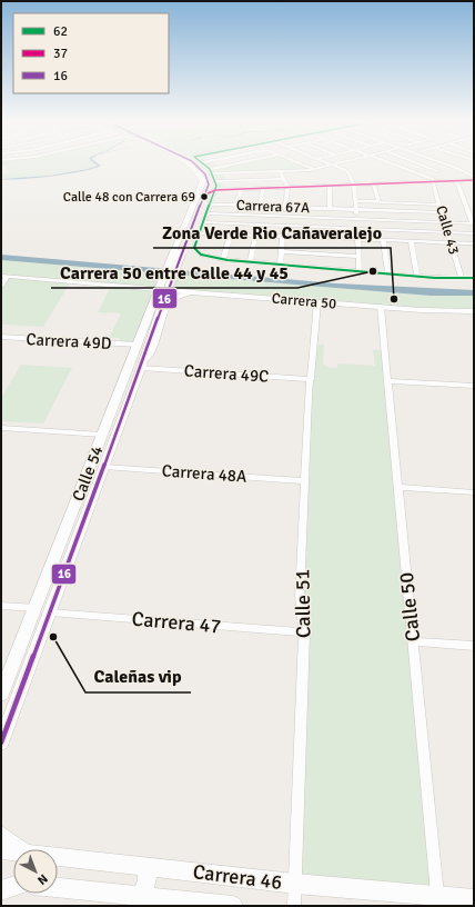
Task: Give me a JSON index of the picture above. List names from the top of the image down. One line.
{"streets":{"main road":["Calle 54","Carrera 46"],"street":["Carrera 67A","Calle 43","Carrera 50","Carrera 49D","Carrera 49C","Carrera 48A","Calle 51","Calle 50","Carrera 47"]},"crossings":[["Carrera 67A","Calle 43"],["Calle 43","Carrera 50"],["Carrera 50","Calle 54"],["Carrera 50","Calle 51"],["Carrera 50","Calle 50"],["Carrera 49D","Calle 54"],["Carrera 49C","Calle 54"],["Carrera 49C","Calle 51"],["Calle 54","Carrera 48A"],["Calle 54","Carrera 47"],["Carrera 48A","Calle 51"],["Calle 51","Carrera 47"],["Calle 51","Carrera 46"],["Calle 50","Carrera 46"]],"places":["Calle 48 con Carrera 69","Carrera 50 entre Calle 44 y 45","Zona Verde Rio Cañaveralejo","Caleñas vip"],"lines":["transit line 62","transit line 16","transit line 37"],"legend":["62","37","16"],"north":"bottom right"}
